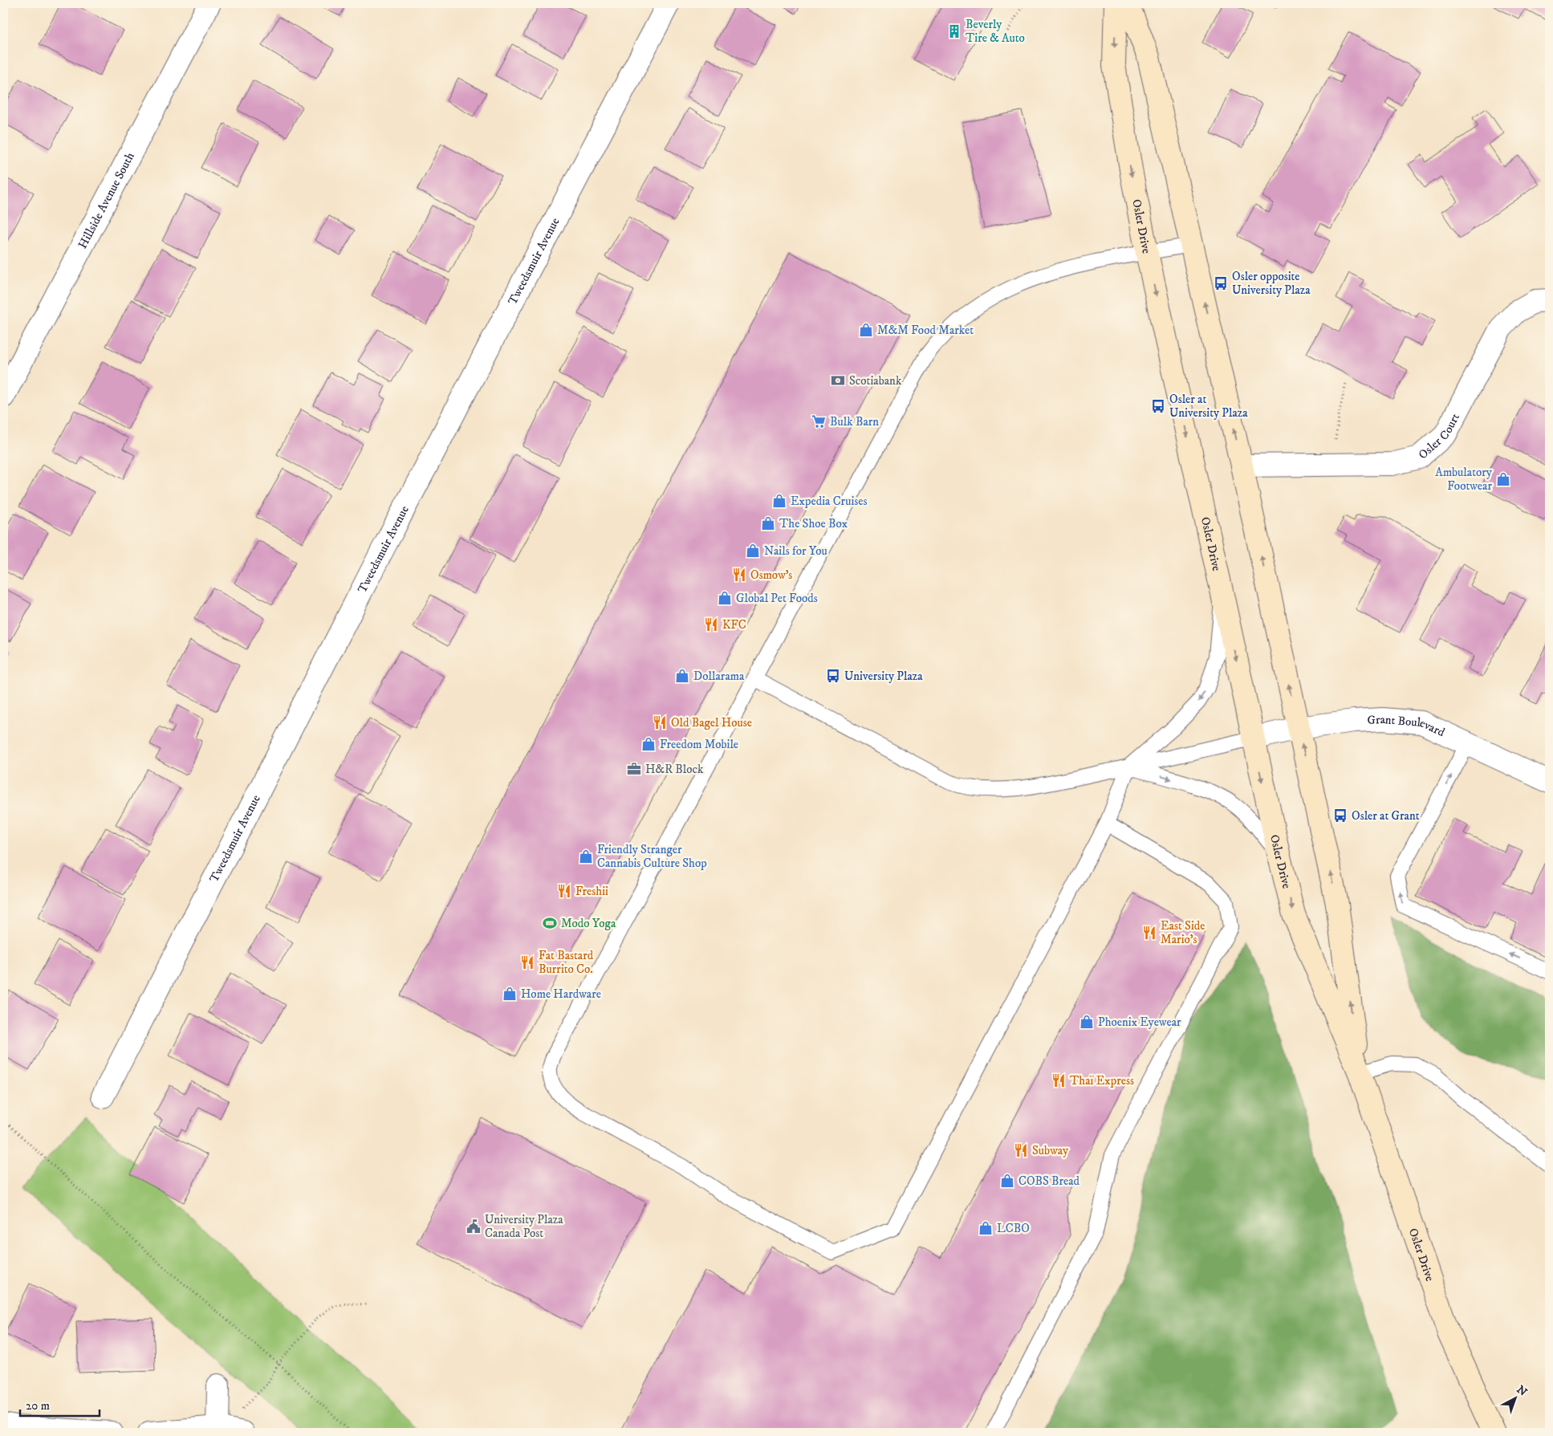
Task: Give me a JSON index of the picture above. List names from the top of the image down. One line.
{"streets":{"main road":["Osler Drive"],"street":["Hillside Avenue South","Tweedsmuir Avenue","Osler Court","Grant Boulevard"]},"crossings":[["Osler Drive","Osler Court"],["Osler Drive","Grant Boulevard"]],"places":{"building":["Beverly Tire & Auto"],"bus stop":["Osler opposite University Plaza","Osler at University Plaza","University Plaza","Osler at Grant"],"shop":["M&M Food Market","Ambulatory Footwear","Expedia Cruises","The Shoe Box","Nails for You","Global Pet Foods","Dollarama","Freedom Mobile","Friendly Stranger Cannabis Culture Shop","Home Hardware","Phoenix Eyewear","COBS Bread","LCBO"],"bank":["Scotiabank"],"supermarket":["Bulk Barn"],"restaurant":["Osmow's","KFC","Old Bagel House","Freshii","East Side Mario's","Fat Bastard Burrito Co.","Thaï Express","Subway"],"office":["H&R Block"],"sports":["Modo Yoga"],"public building":["University Plaza Canada Post"]},"scale_bar":"20 m","north":"top right"}
